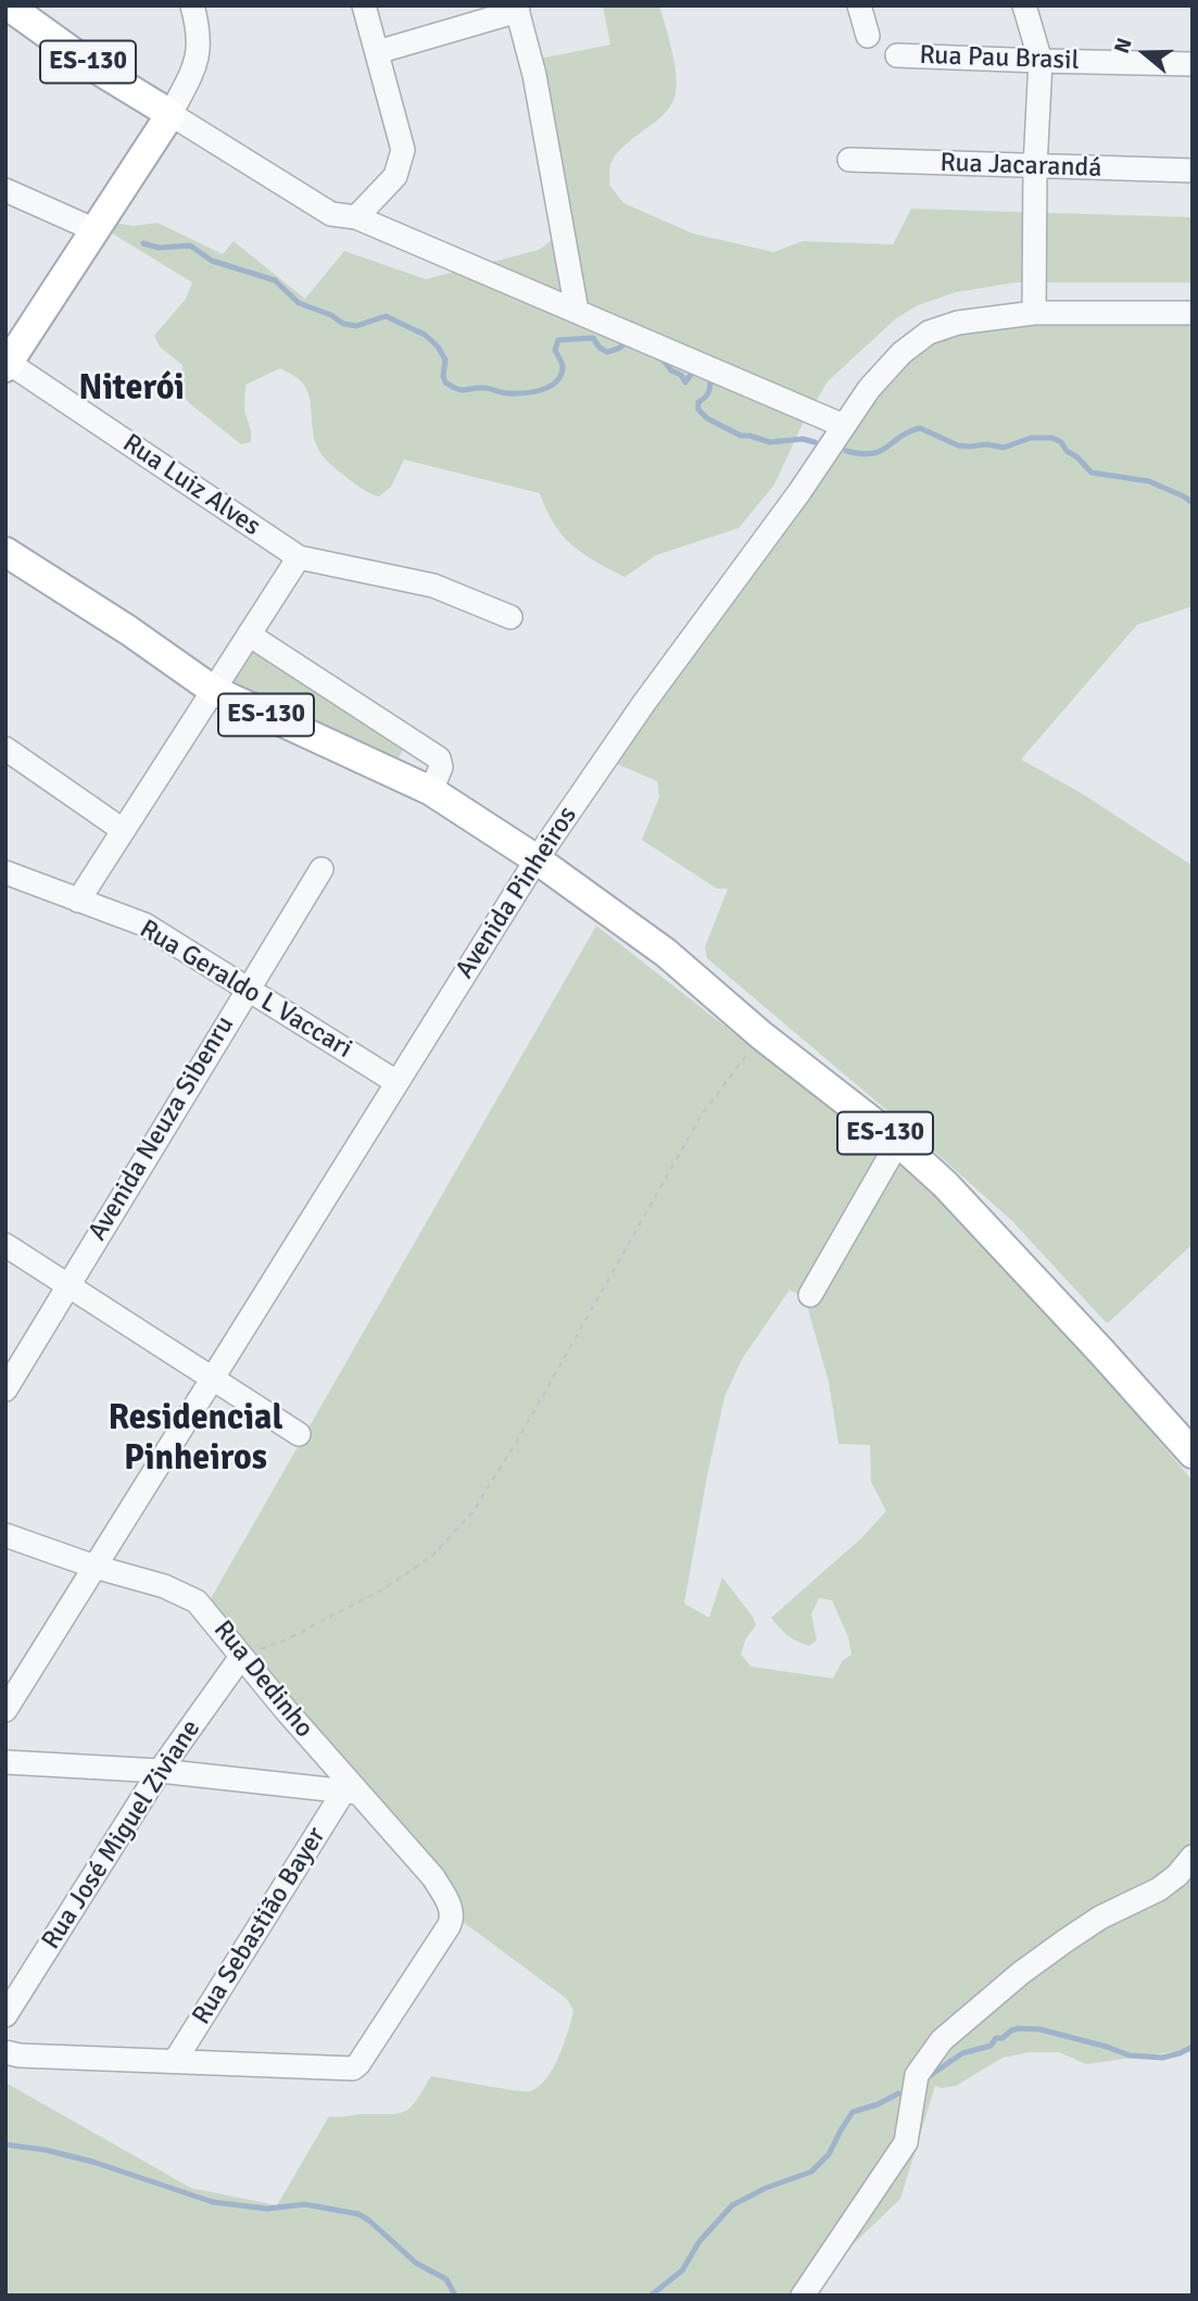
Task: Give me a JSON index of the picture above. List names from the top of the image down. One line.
{"streets":{"main road":["ES-130"],"street":["Rua Pau Brasil","Rua Jacarandá","Rua Luiz Alves","Avenida Pinheiros","Rua Geraldo L Vaccari","Avenida Neuza Sibenru","Rua Dedinho","Rua José Miguel Ziviane","Rua Sebastião Bayer"]},"crossings":[["ES-130","Avenida Pinheiros"],["Avenida Pinheiros","Rua Geraldo L Vaccari"],["Avenida Pinheiros","Rua Dedinho"],["Rua Geraldo L Vaccari","Avenida Neuza Sibenru"],["Rua Dedinho","Rua José Miguel Ziviane"],["Rua Dedinho","Rua Sebastião Bayer"]],"districts":["Niterói","Residencial Pinheiros"],"north":"left"}
